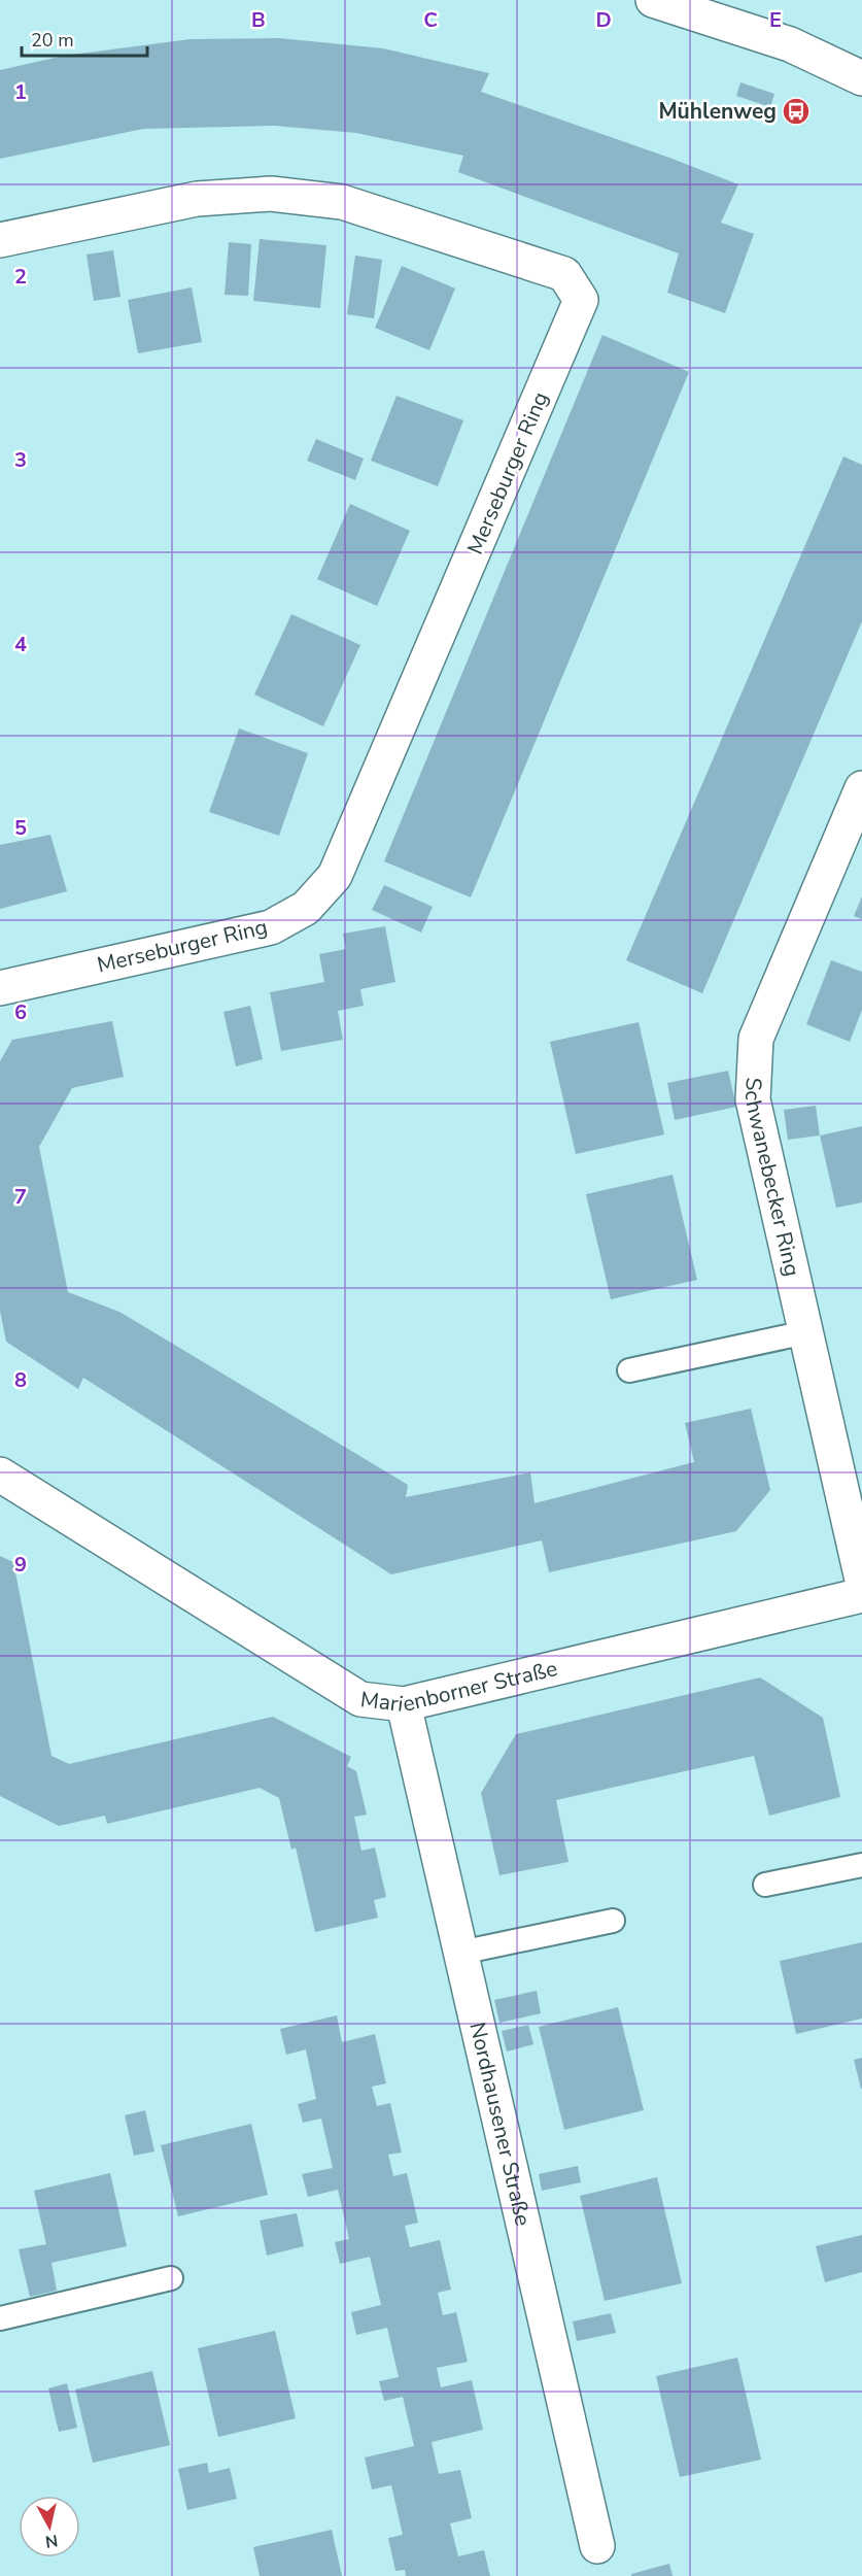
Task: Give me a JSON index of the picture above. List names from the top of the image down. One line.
{"streets":{"street":["Merseburger Ring","Schwanebecker Ring","Marienborner Straße","Nordhausener Straße"]},"crossings":[["Marienborner Straße","Nordhausener Straße"]],"places":{"bus stop":["Mühlenweg"]},"scale_bar":"20 m","north":"bottom","grid":{"columns":["B","C","D","E"],"rows":["1","2","3","4","5","6","7","8","9"]}}
